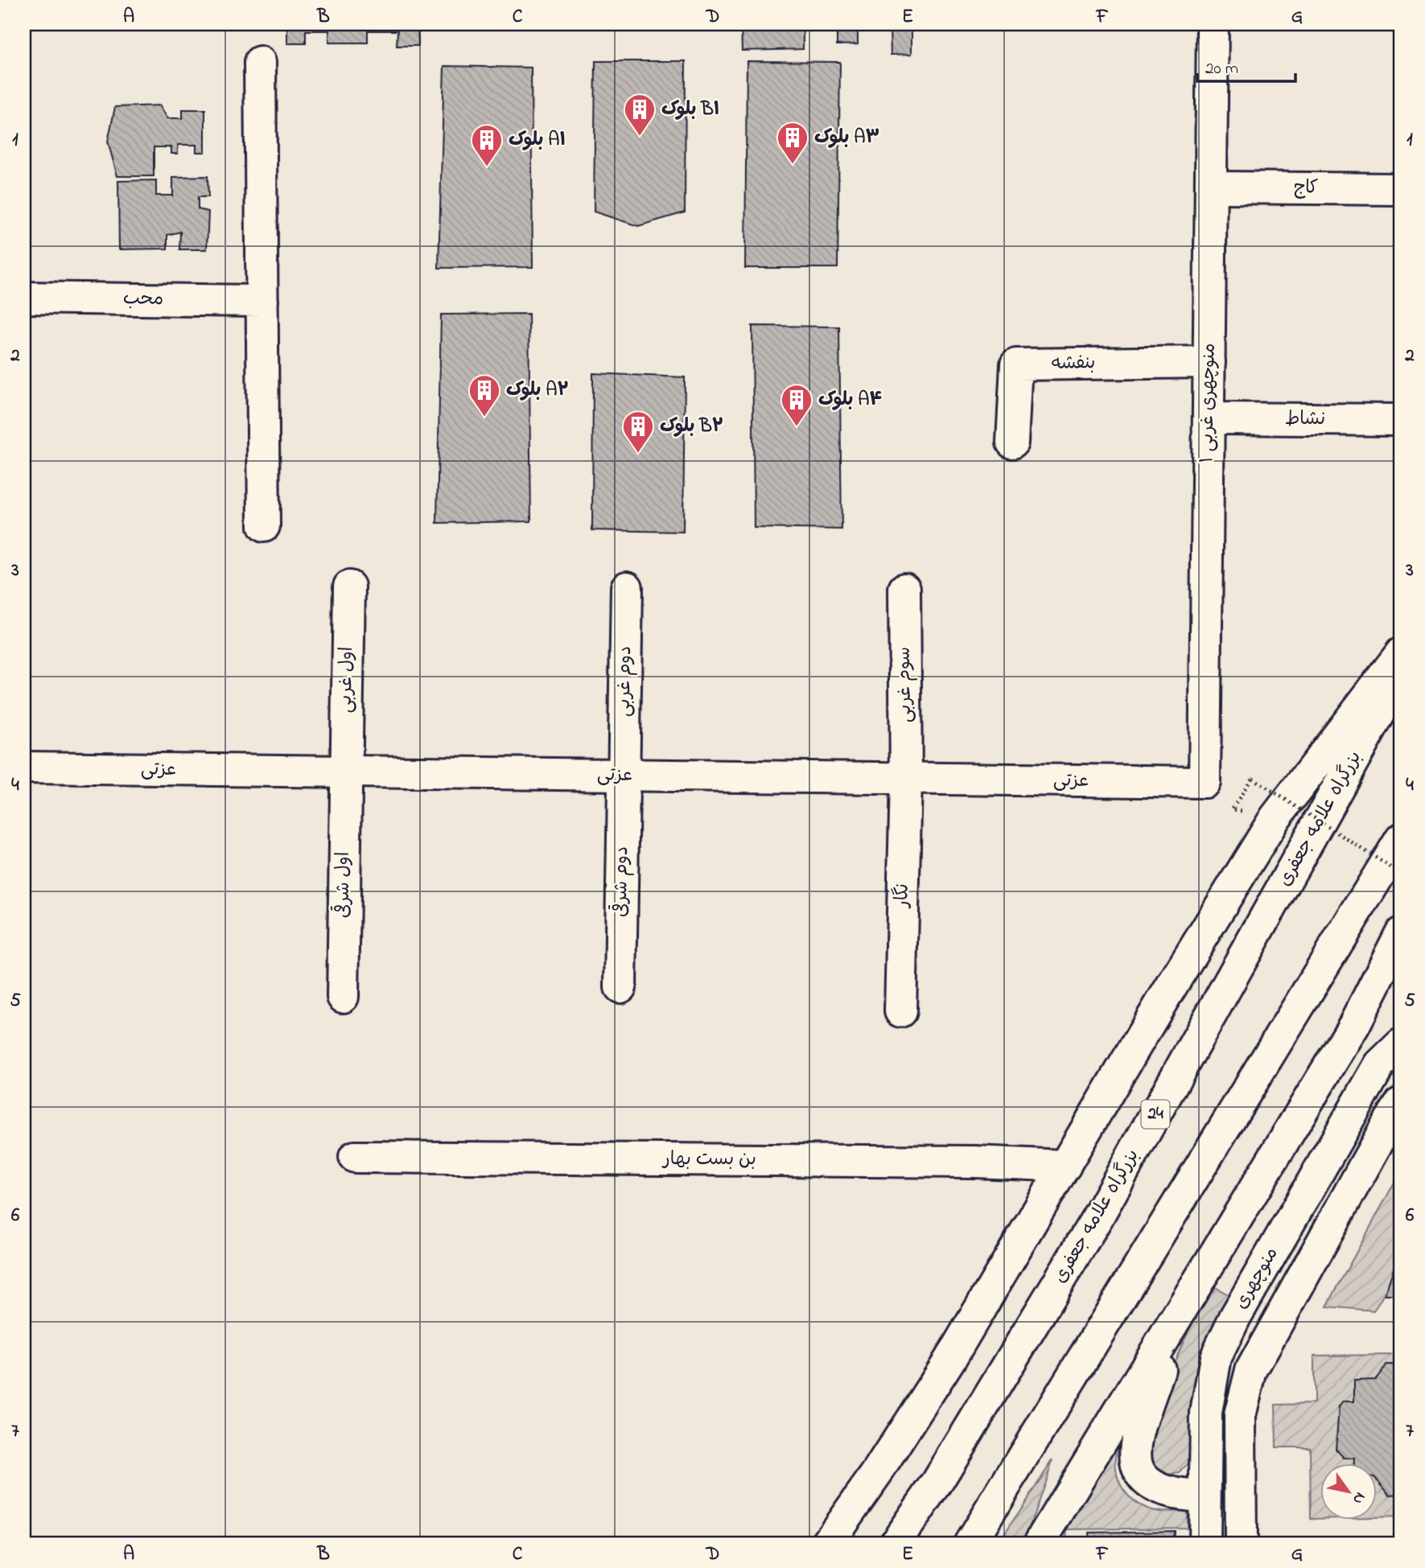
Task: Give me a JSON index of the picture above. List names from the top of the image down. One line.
{"streets":{"main road":["کاج","محب","بنفشه","منوچهری غربی ۱","نشاط","اول غربی","دوم غربی","سوم غربی","عزتی","بزرگراه علامه جعفری","دوم شرقی","اول شرقی","نگار","24","بن بست بهار","منوچهری"]},"crossings":[["کاج","منوچهری غربی ۱"],["بنفشه","منوچهری غربی ۱"],["منوچهری غربی ۱","نشاط"],["منوچهری غربی ۱","عزتی"],["اول غربی","عزتی"],["اول غربی","اول شرقی"],["دوم غربی","عزتی"],["دوم غربی","دوم شرقی"],["سوم غربی","عزتی"],["سوم غربی","نگار"],["عزتی","دوم شرقی"],["عزتی","اول شرقی"],["عزتی","نگار"]],"places":{"building":["بلوک B۱","بلوک A۳","بلوک A۱","بلوک A۲","بلوک A۴","بلوک B۲"]},"scale_bar":"20 m","north":"bottom right","grid":{"columns":["A","B","C","D","E","F","G"],"rows":["1","2","3","4","5","6","7"]}}
